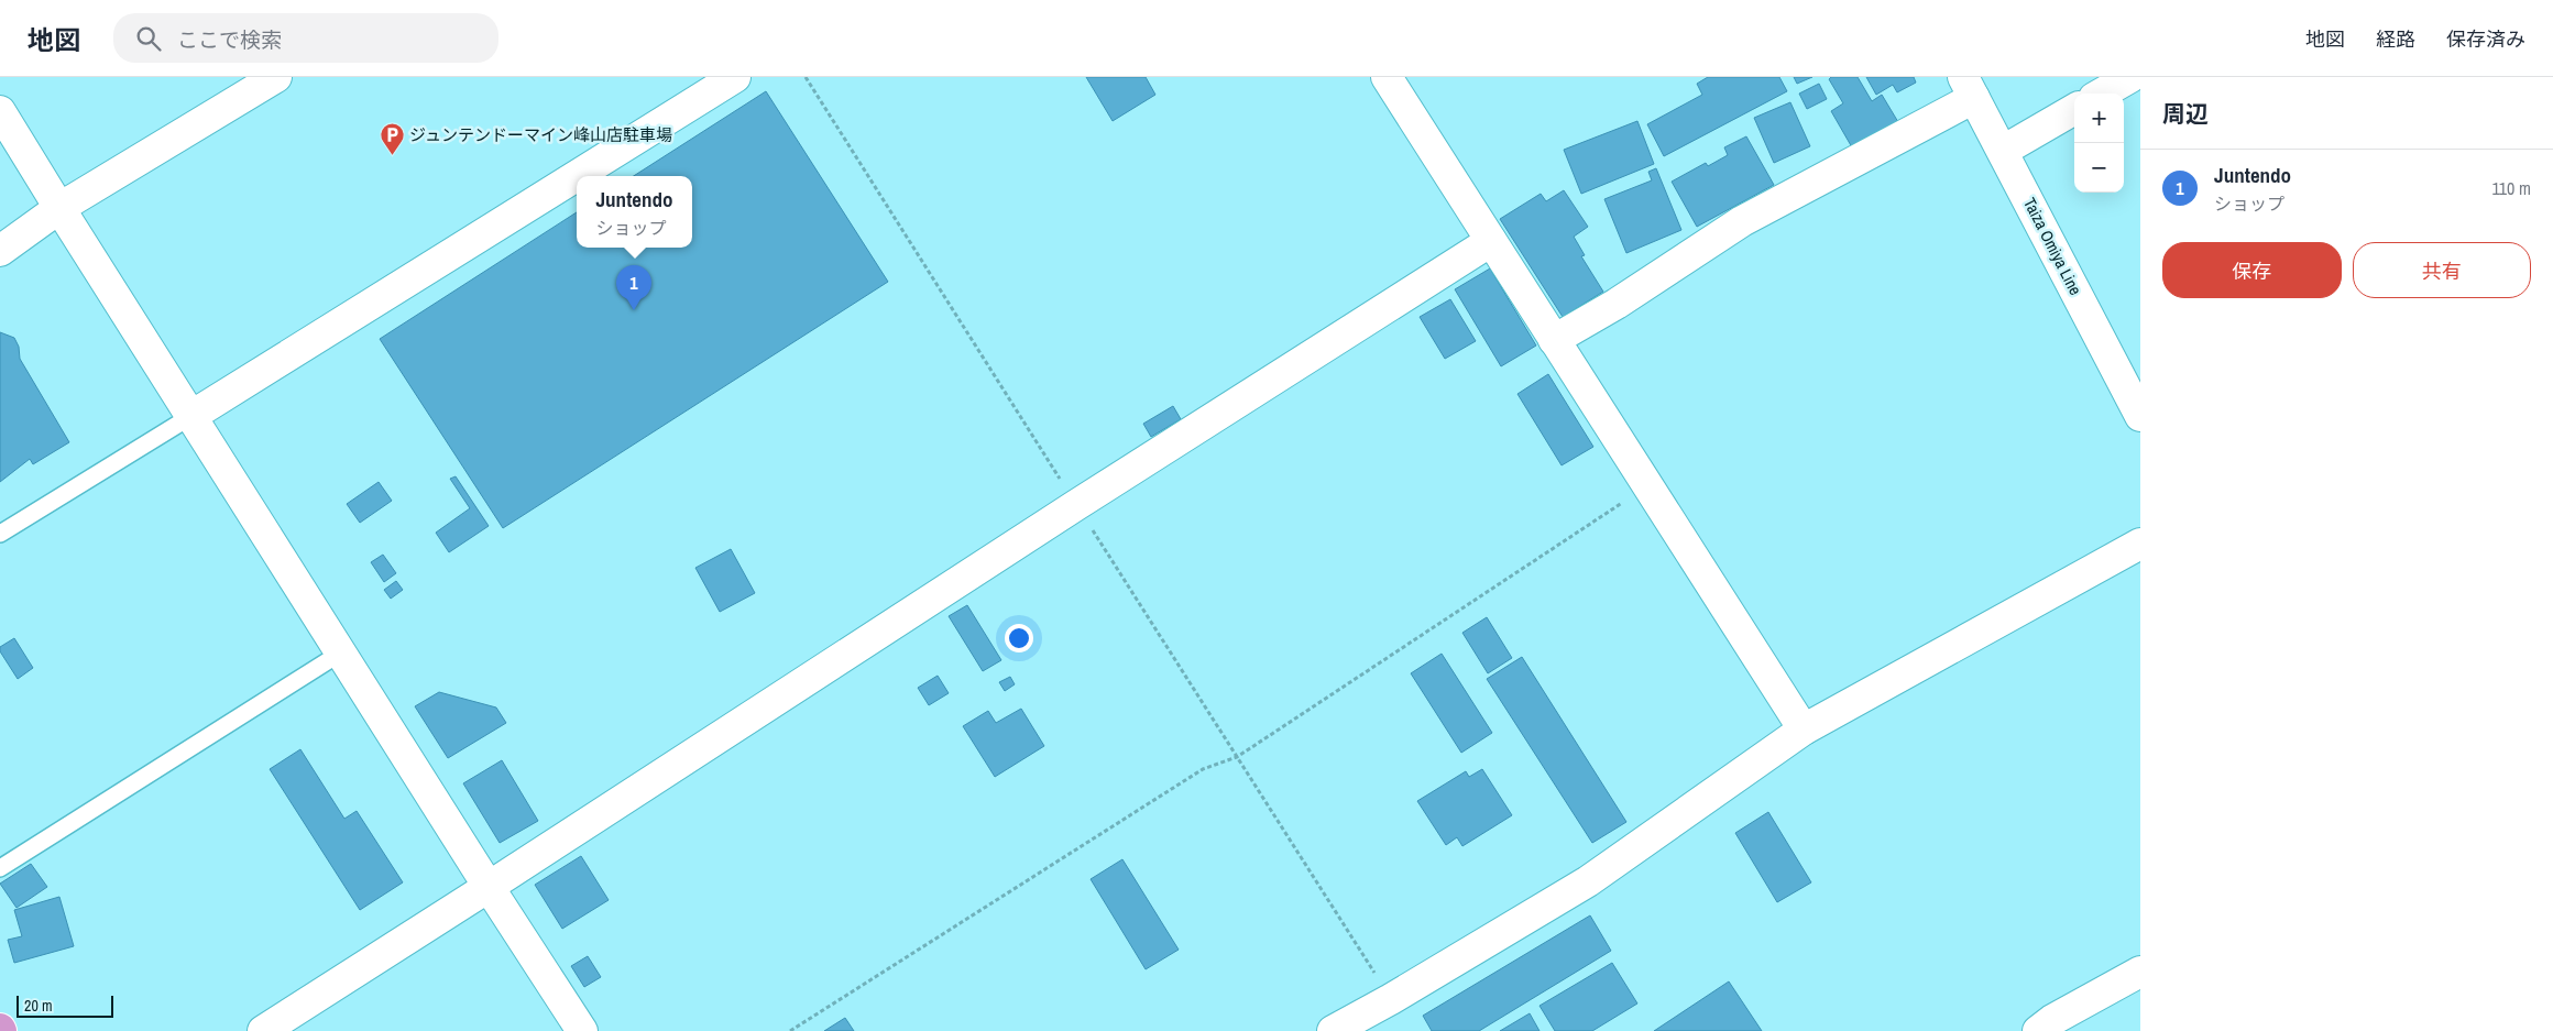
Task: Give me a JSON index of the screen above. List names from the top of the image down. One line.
{"streets":{"street":["Taiza Omiya Line"]},"places":{"parking":["ジュンテンドーマイン峰山店駐車場"]},"scale_bar":"20 m","page":{"header":"地図","search":"ここで検索","nav":["地図","経路","保存済み"],"heading":"周辺","map_buttons":["+","−"],"list":[{"mark":"1","name":"Juntendo","note":"ショップ","value":"110 m"}],"popup":["Juntendo","ショップ"],"buttons":["保存","共有"],"pins":"1","scale":"20 m"}}
